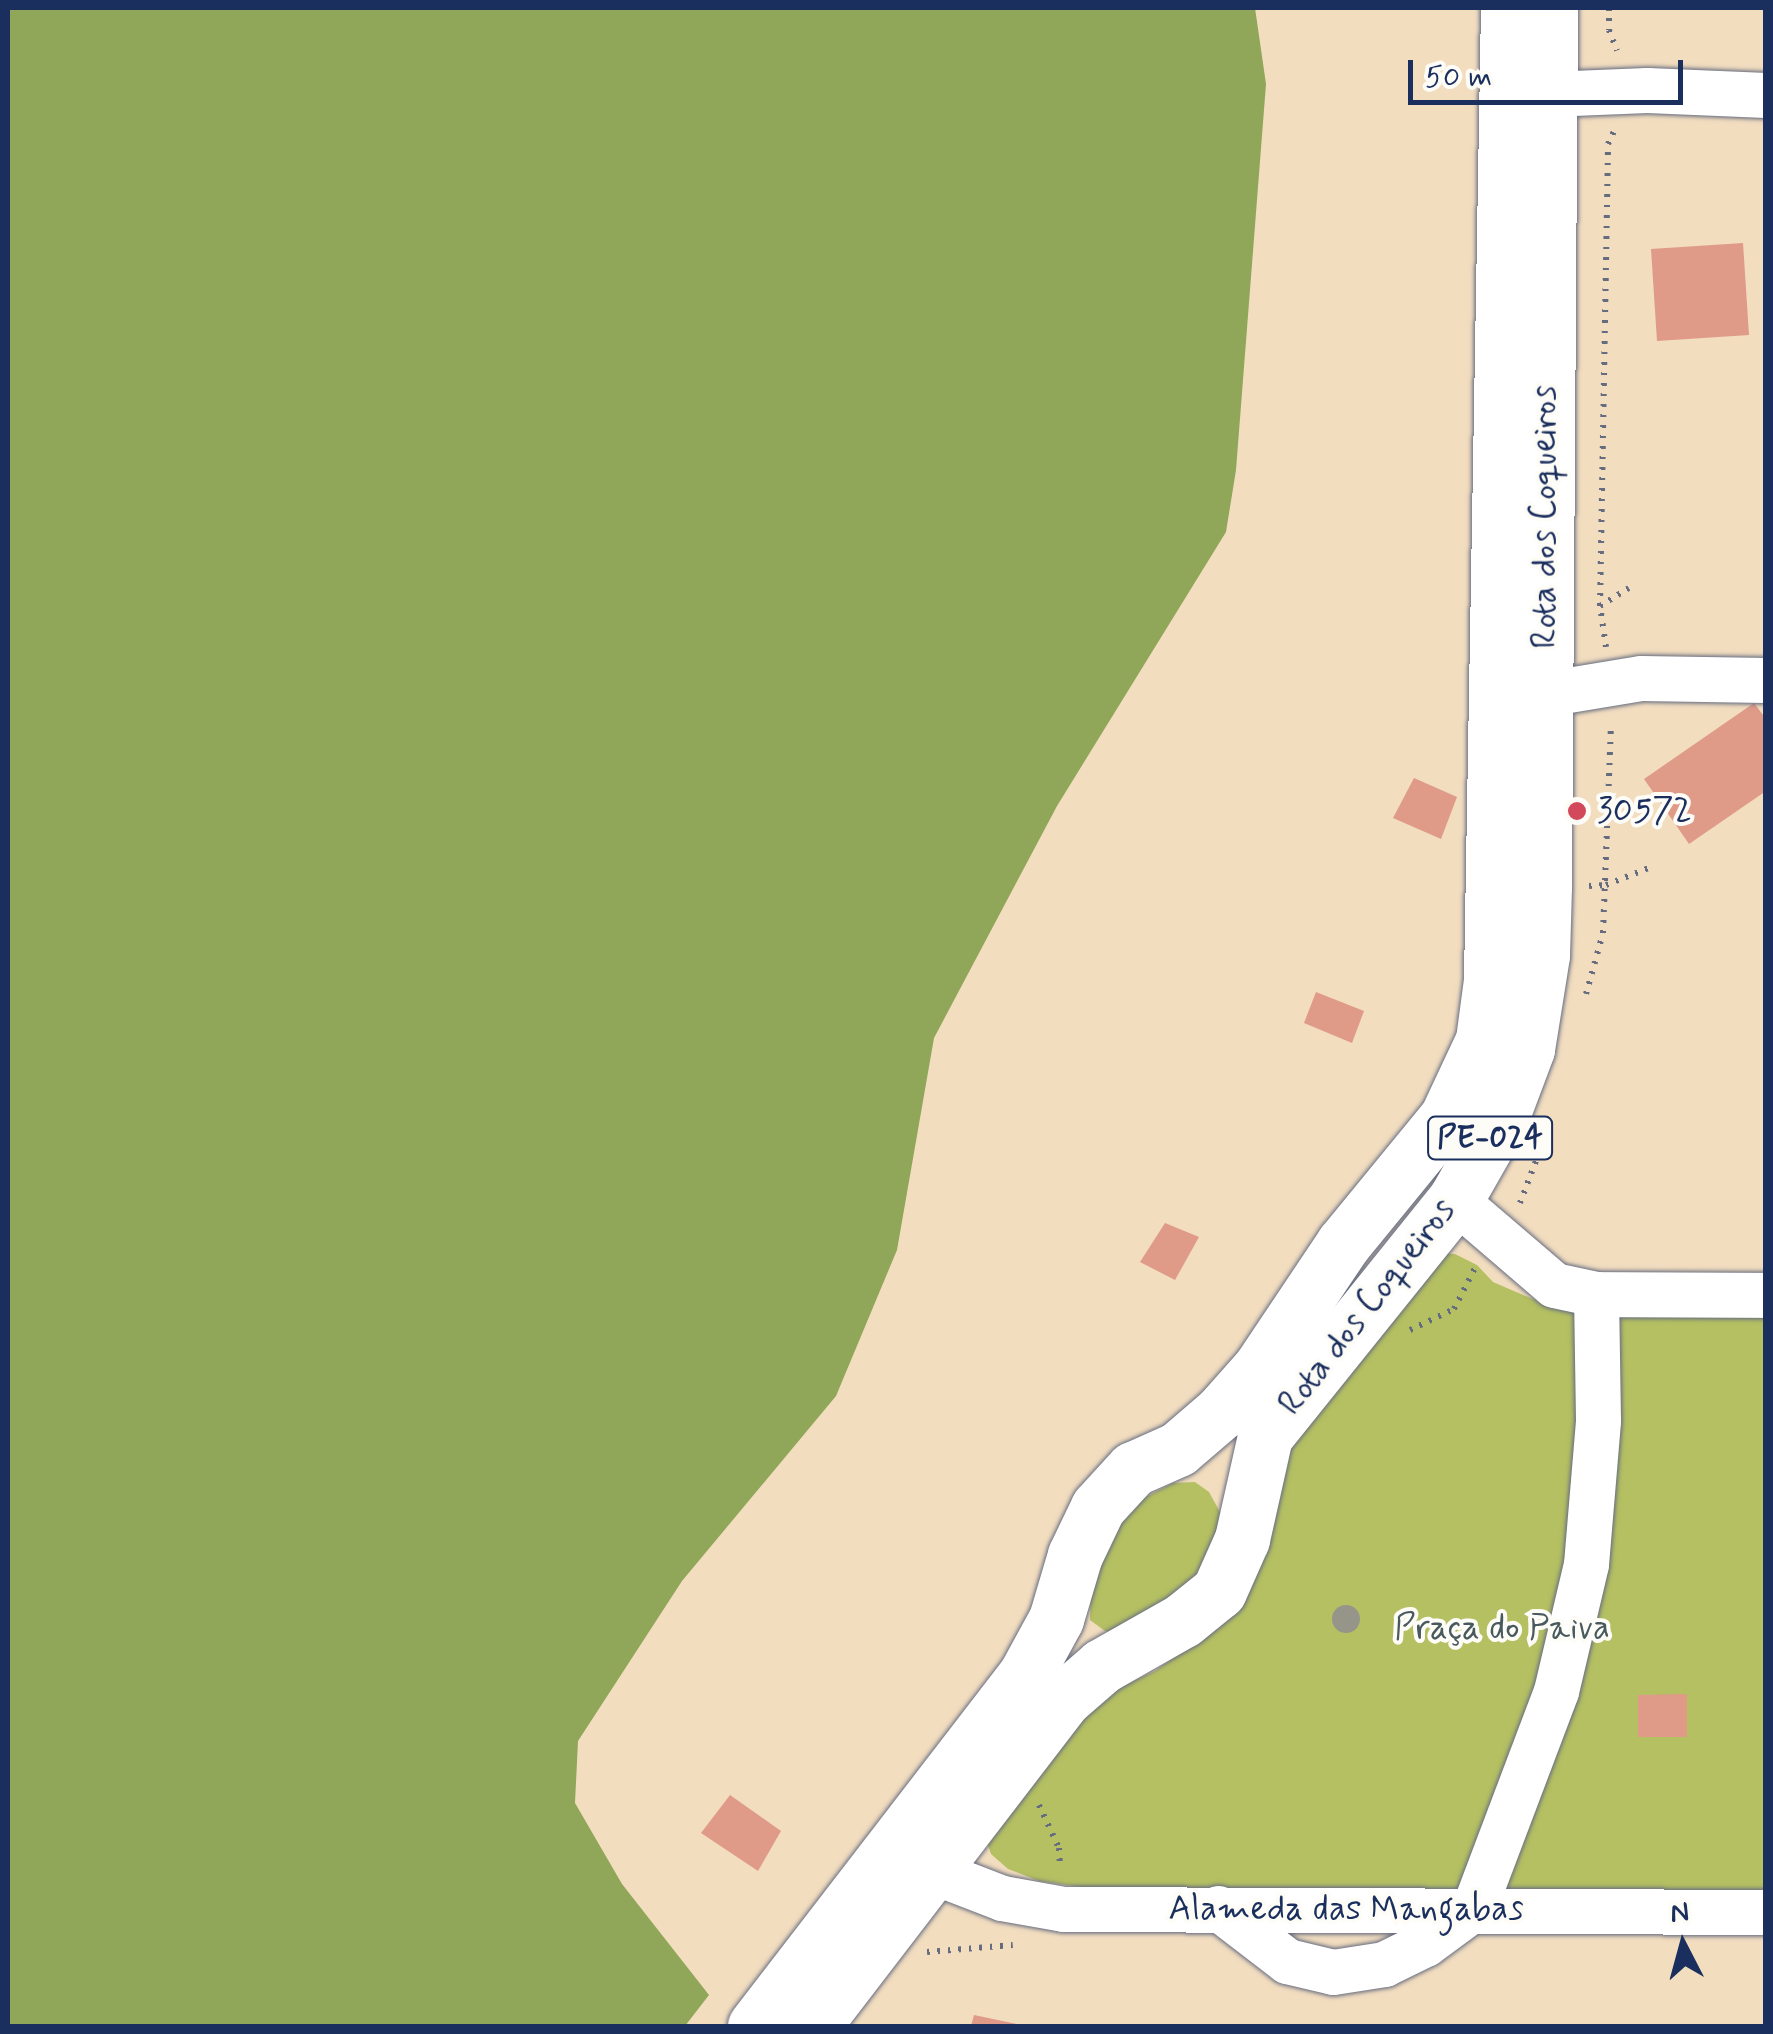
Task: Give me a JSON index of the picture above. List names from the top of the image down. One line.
{"streets":{"main road":["Rota dos Coqueiros","PE-024"],"street":["Alameda das Mangabas"]},"crossings":[["Rota dos Coqueiros","Alameda das Mangabas"]],"parks":["Praça do Paiva"],"places":["30572"],"scale_bar":"50 m","north":"top"}
